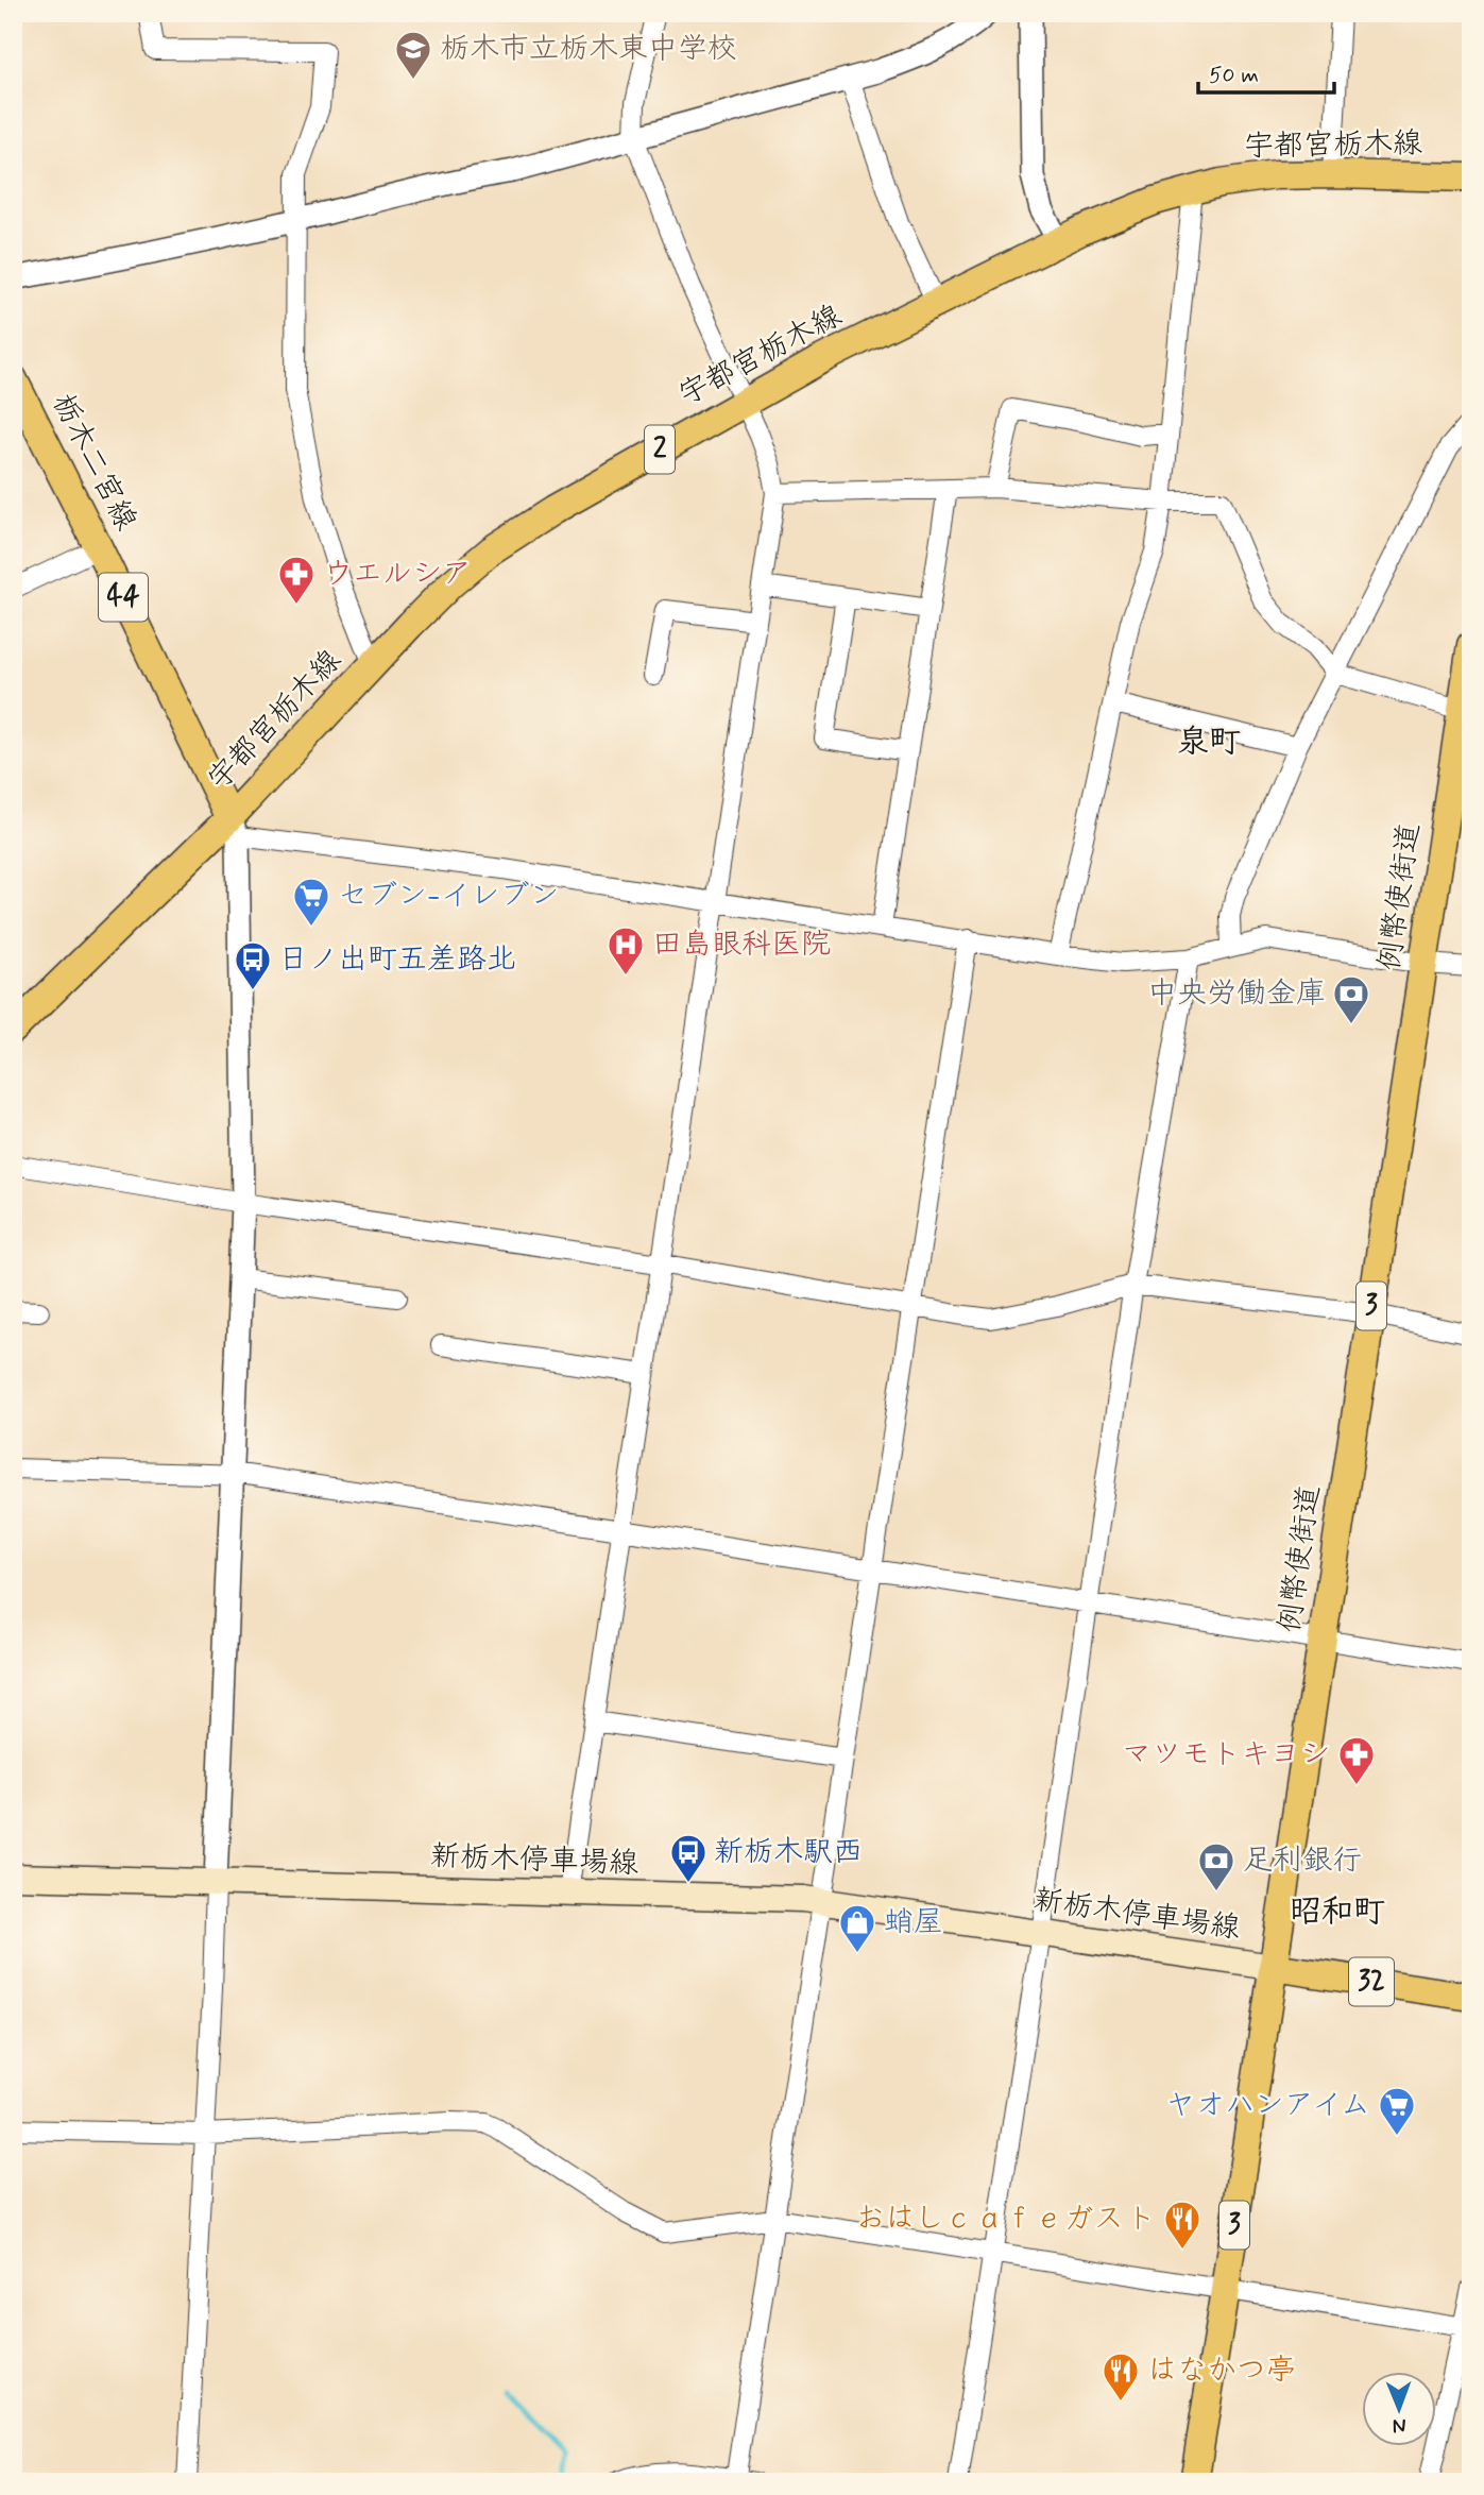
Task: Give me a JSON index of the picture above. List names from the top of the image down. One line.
{"streets":{"main road":["宇都宮栃木線","2","栃木二宮線","44","例幣使街道","3","新栃木停車場線","32"]},"crossings":[["宇都宮栃木線","栃木二宮線"],["例幣使街道","新栃木停車場線"],["例幣使街道","32"],["新栃木停車場線","32"]],"districts":["泉町","昭和町"],"places":{"school or university":["栃木市立栃木東中学校"],"pharmacy":["ウエルシア","マツモトキヨシ"],"supermarket":["セブン-イレブン","ヤオハンアイム"],"hospital":["田島眼科医院"],"bus stop":["日ノ出町五差路北","新栃木駅西"],"bank":["中央労働金庫","足利銀行"],"shop":["蛸屋"],"restaurant":["おはしｃａｆｅガスト","はなかつ亭"]},"scale_bar":"50 m","north":"bottom"}
